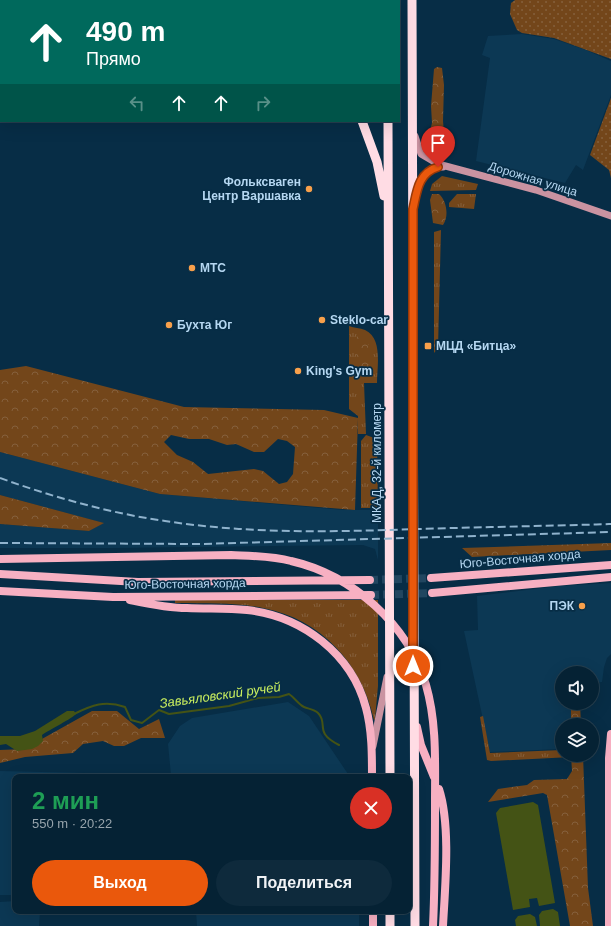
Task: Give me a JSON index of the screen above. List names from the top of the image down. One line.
{"streets":{"highway":["МКАД, 32-й километр"],"main road":["Дорожная улица","Юго-Восточная хорда"]},"water":["Завьяловский ручей"],"places":{"other":["Фольксваген Центр Варшавка","МТС","Steklo-car","Бухта Юг","King's Gym","ПЭК"],"transit":["МЦД «Битца»"]},"page":{"turn":["490 m","Прямо"],"heading":["2 мин","550 m · 20:22"],"buttons":["Выход","Поделиться"]}}
